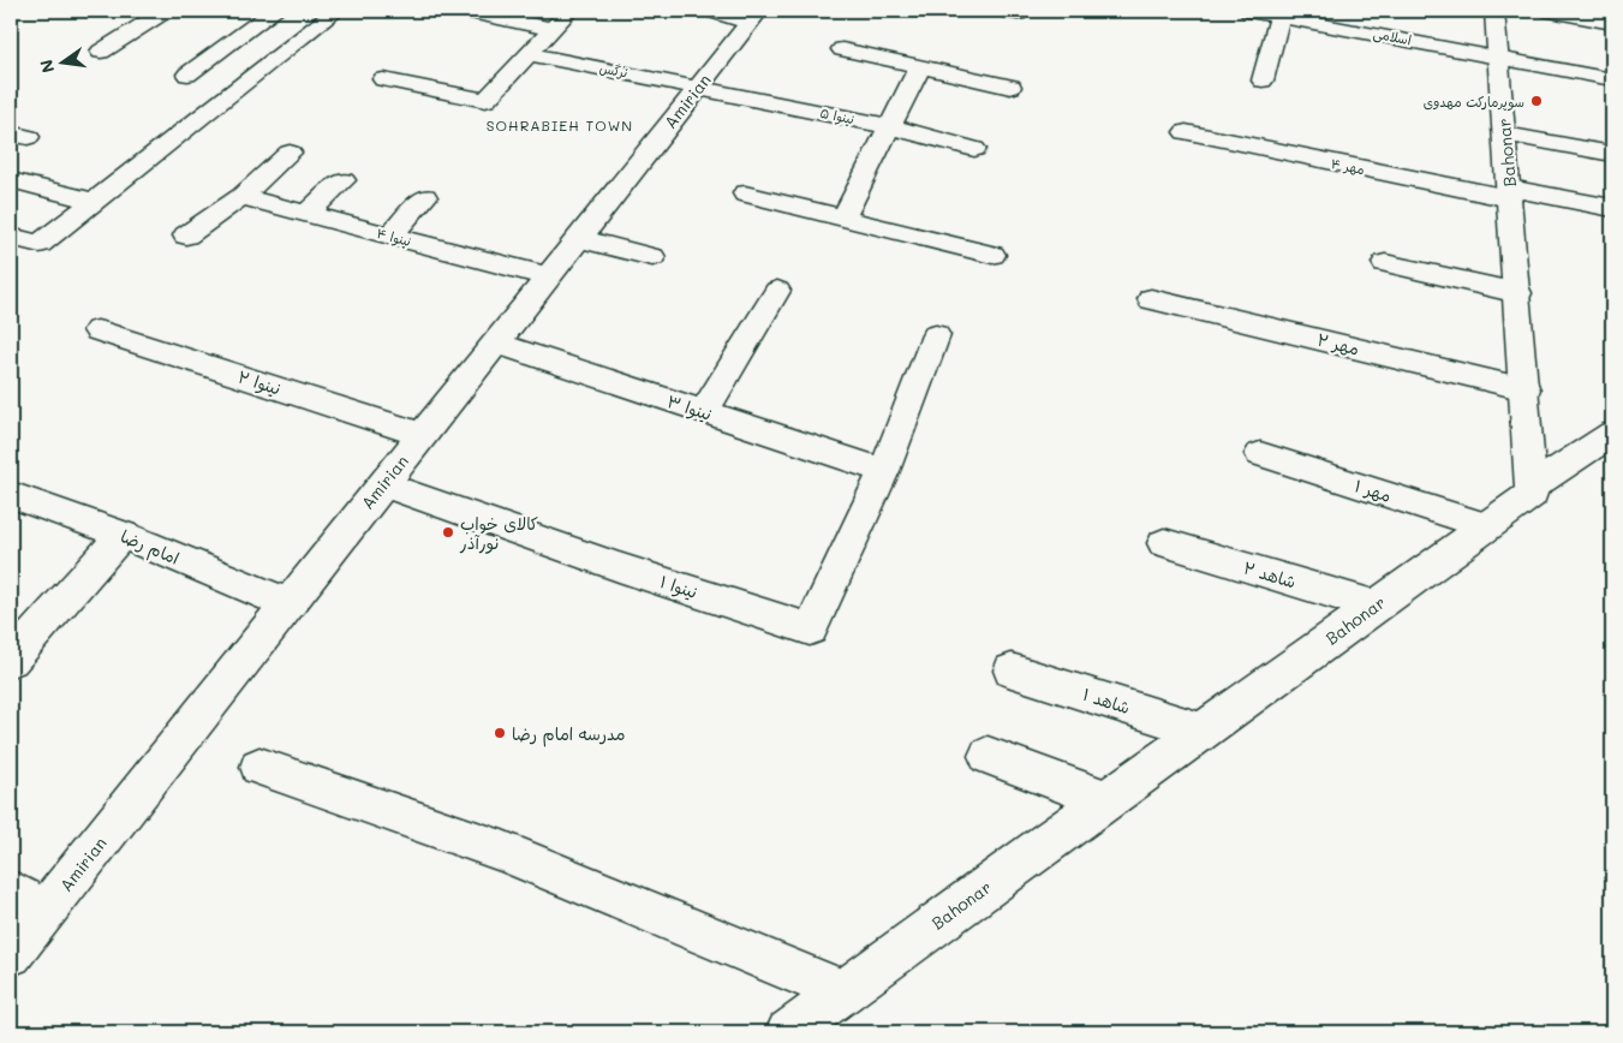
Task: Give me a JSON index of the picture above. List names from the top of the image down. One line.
{"streets":{"street":["اسلامی","نرگس","Amirian","نینوا ۵","Bahonar","مهر ۴","نینوا ۴","مهر ۲","نینوا ۲","نینوا ۳","مهر ۱","امام رضا","شاهد ۲","نینوا ۱","شاهد ۱"]},"crossings":[["اسلامی","Bahonar"],["نرگس","Amirian"],["نرگس","نینوا ۵"],["Amirian","نینوا ۵"],["Amirian","نینوا ۴"],["Amirian","نینوا ۲"],["Amirian","نینوا ۳"],["Amirian","امام رضا"],["Amirian","نینوا ۱"],["Bahonar","مهر ۴"],["Bahonar","مهر ۲"],["Bahonar","مهر ۱"],["Bahonar","شاهد ۲"],["Bahonar","شاهد ۱"],["نینوا ۳","نینوا ۱"]],"districts":["SOHRABIEH TOWN"],"places":["سوپرمارکت مهدوی","کالای خواب نورآذر","مدرسه امام رضا"],"north":"left"}
